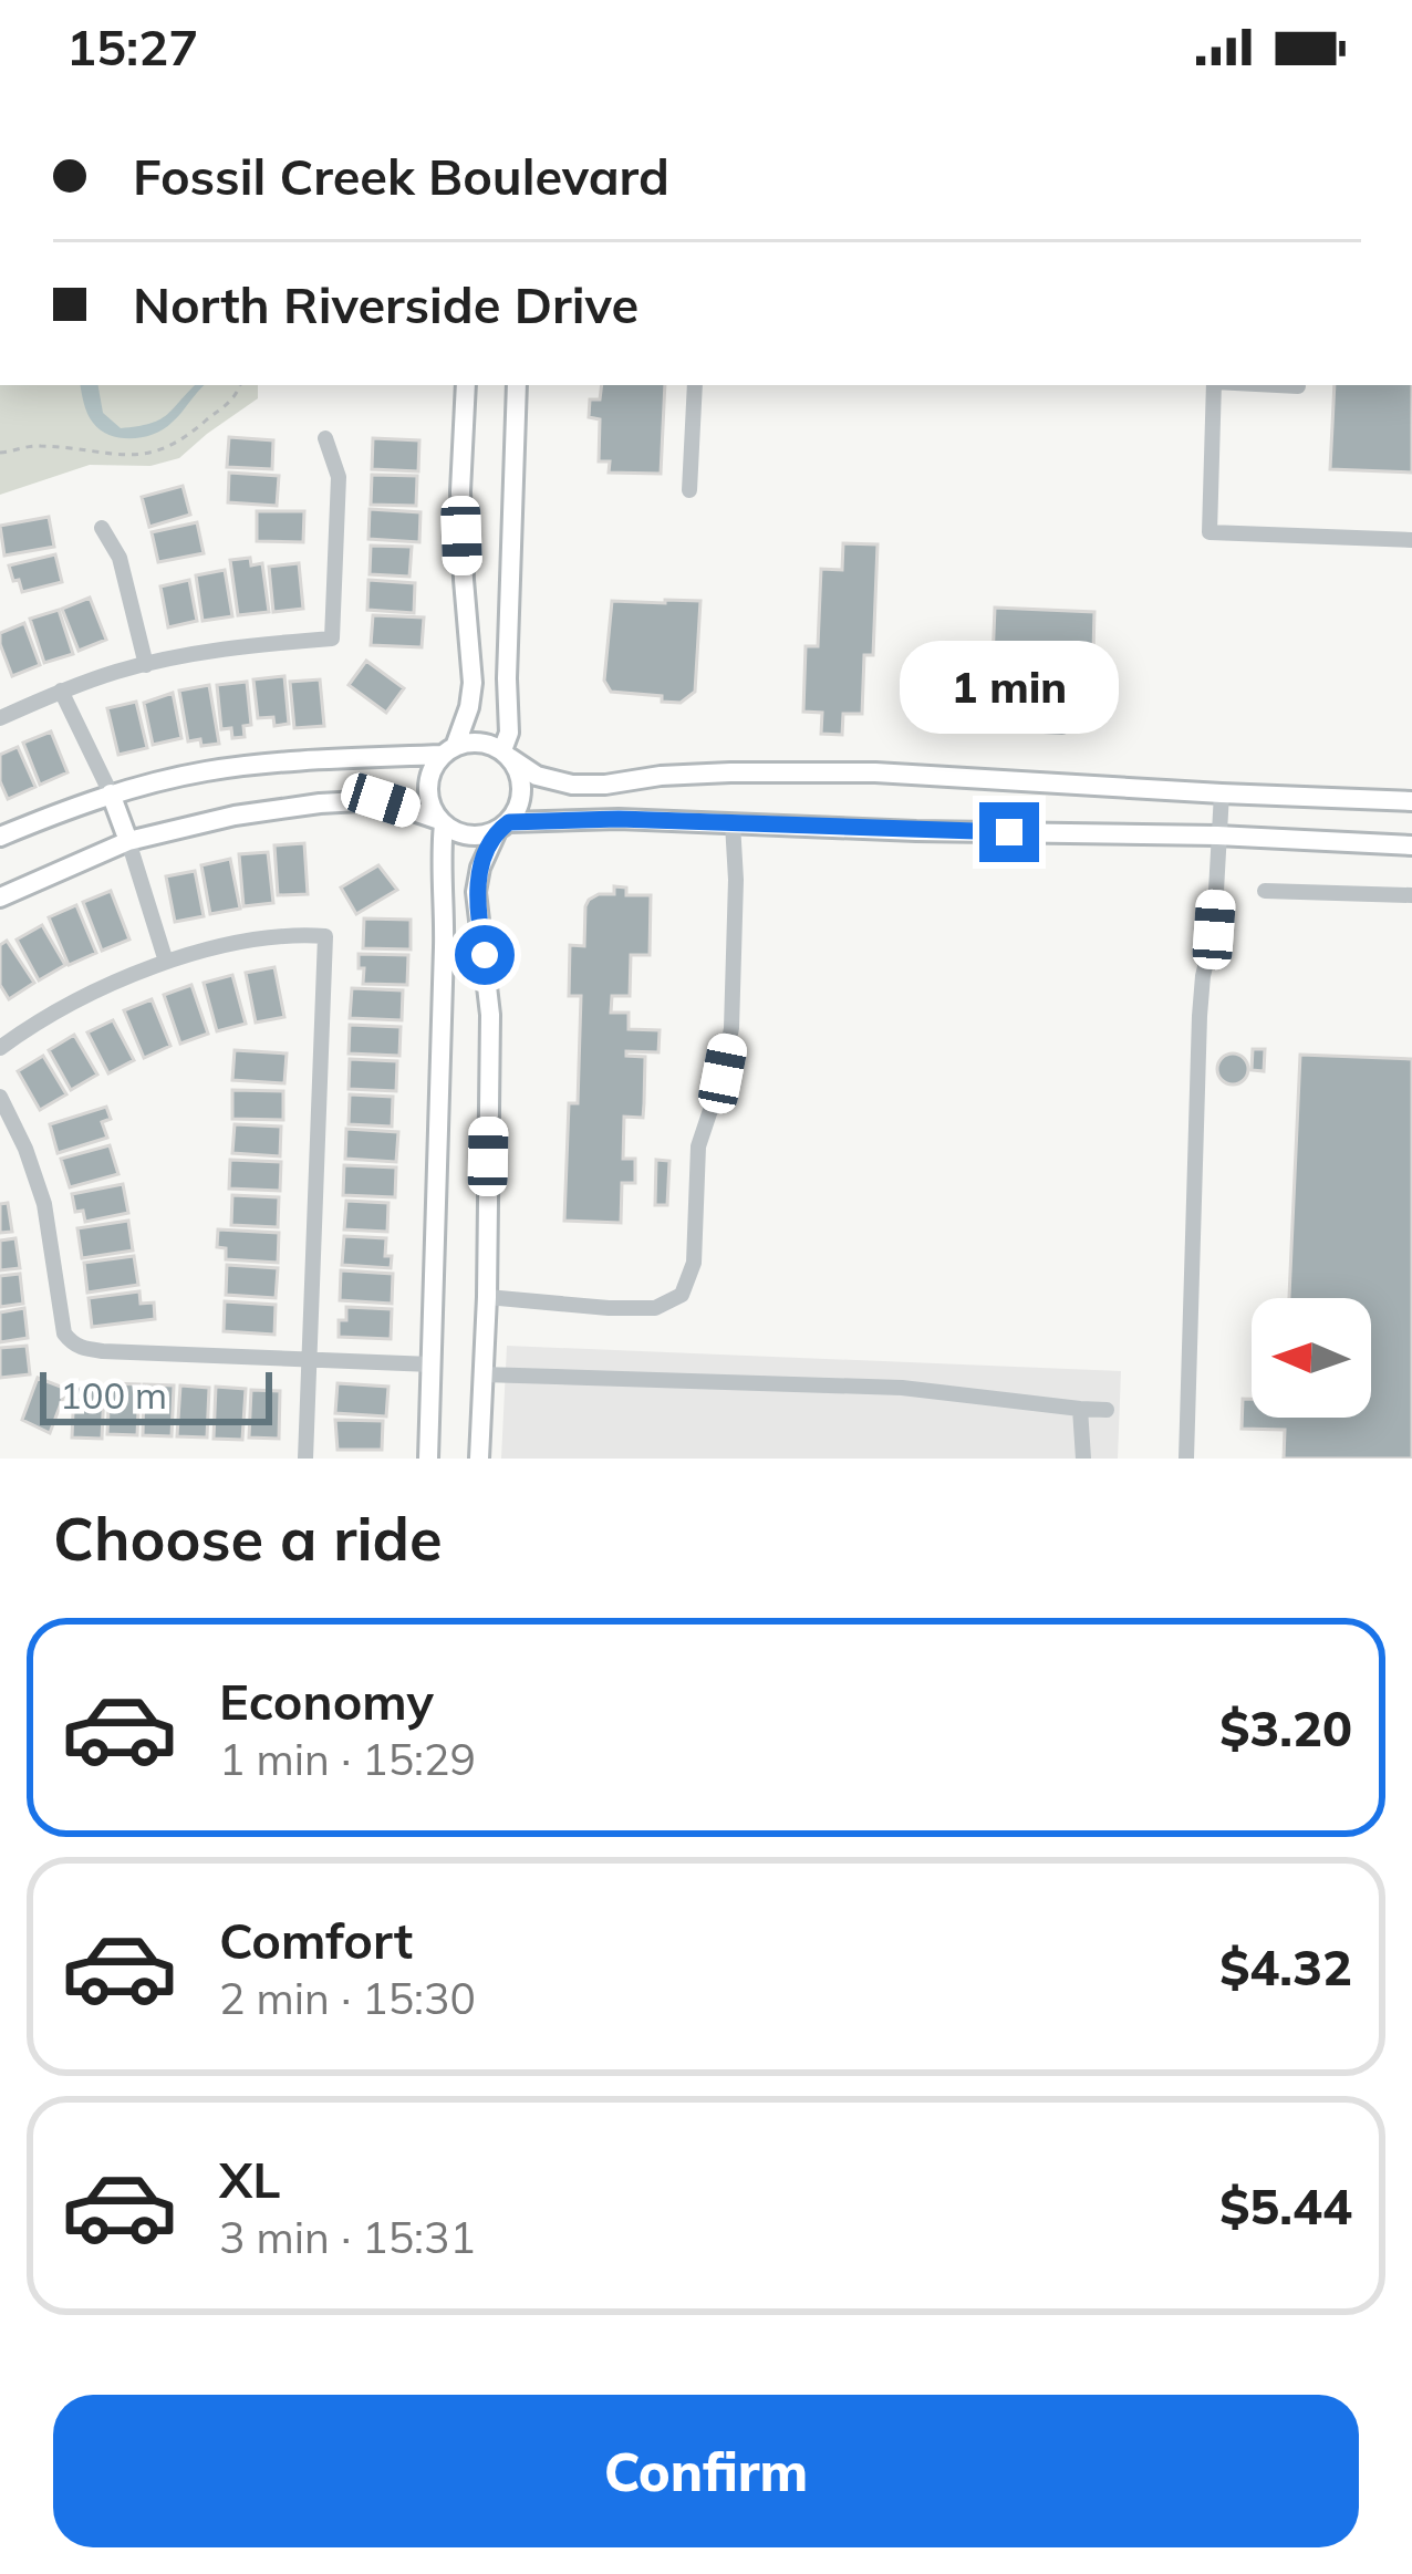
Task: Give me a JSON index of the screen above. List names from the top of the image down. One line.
{"scale_bar":"100 m","north":"left","page":{"status":"15:27","banner":["Fossil Creek Boulevard","North Riverside Drive"],"bubble":"1 min","scale":"100 m","heading":"Choose a ride","list":[{"name":"Economy","note":"1 min · 15:29","value":"$3.20"},{"name":"Comfort","note":"2 min · 15:30","value":"$4.32"},{"name":"XL","note":"3 min · 15:31","value":"$5.44"}],"buttons":"Confirm"}}
